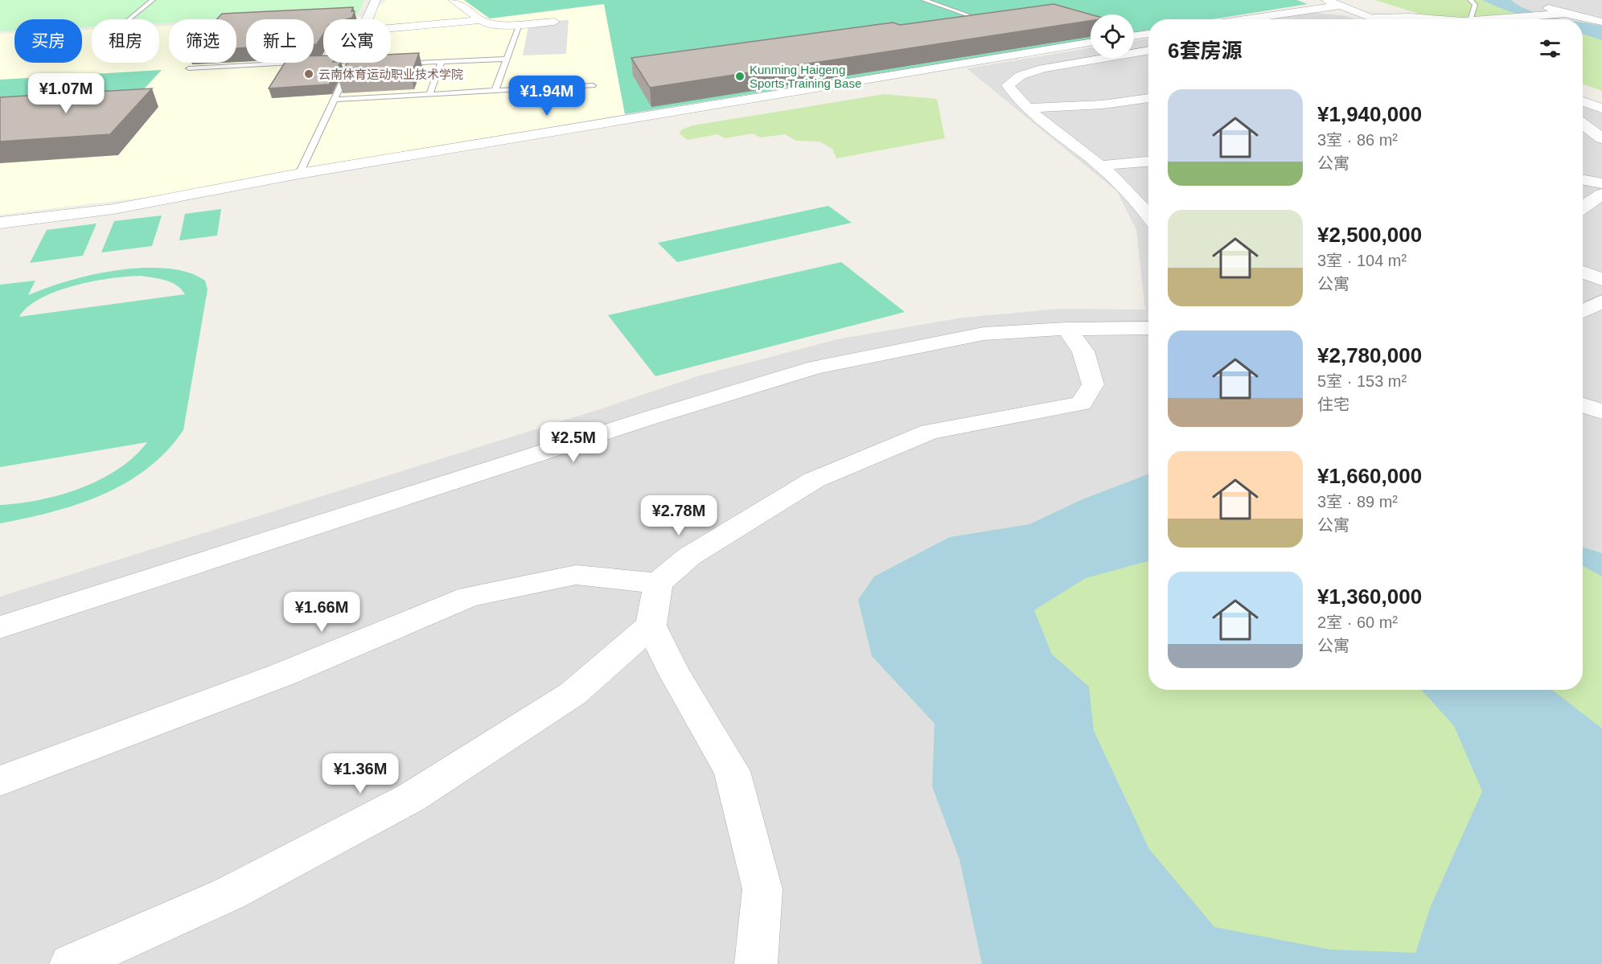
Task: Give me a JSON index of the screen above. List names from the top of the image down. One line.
{"places":["云南体育运动职业技术学院","Kunming Haigeng Sports Training Base"],"page":{"chip":["买房","租房","筛选","新上","公寓"],"heading":"6套房源","price":["¥1.07M","¥1.94M","¥2.5M","¥2.78M","¥1.66M","¥1.36M"],"list":[{"name":"¥1,940,000","note":"3室 · 86 m² · 公寓"},{"name":"¥2,500,000","note":"3室 · 104 m² · 公寓"},{"name":"¥2,780,000","note":"5室 · 153 m² · 住宅"},{"name":"¥1,660,000","note":"3室 · 89 m² · 公寓"},{"name":"¥1,360,000","note":"2室 · 60 m² · 公寓"}]}}
